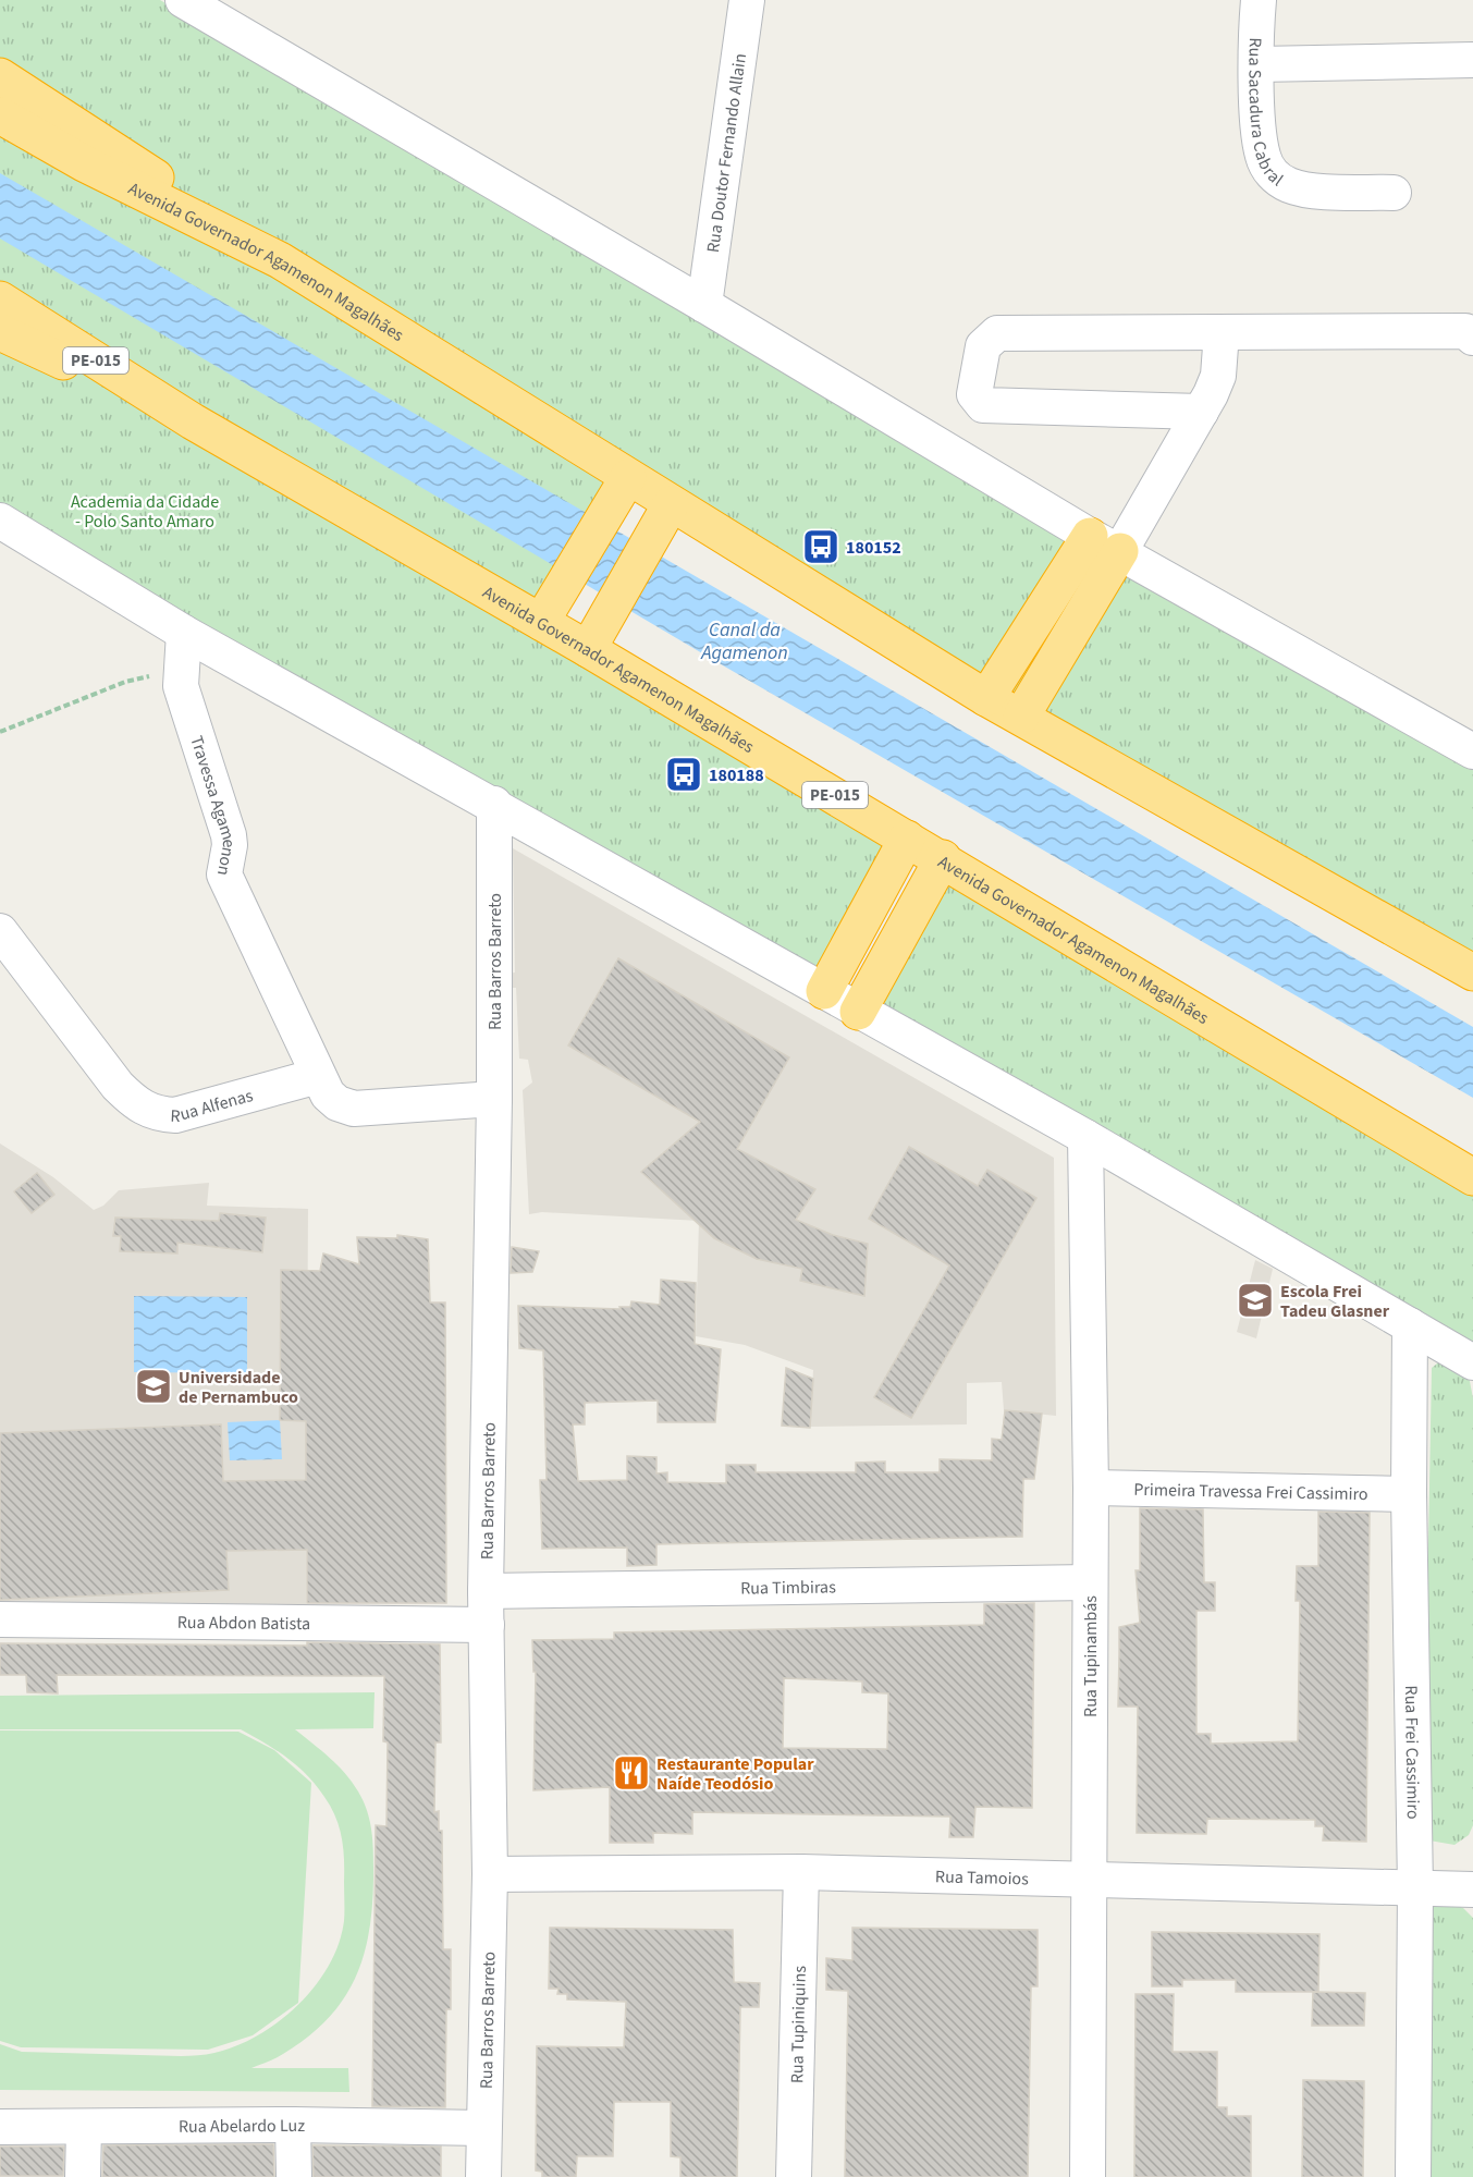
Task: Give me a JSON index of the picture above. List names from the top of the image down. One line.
{"streets":{"highway":["Avenida Governador Agamenon Magalhães","PE-015"],"street":["Rua Sacadura Cabral","Rua Doutor Fernando Allain","Travessa Agamenon","Rua Barros Barreto","Rua Alfenas","Primeira Travessa Frei Cassimiro","Rua Timbiras","Rua Abdon Batista","Rua Tupinambás","Rua Frei Cassimiro","Rua Tamoios","Rua Tupiniquins","Rua Abelardo Luz"]},"crossings":[["Travessa Agamenon","Rua Alfenas"],["Rua Barros Barreto","Rua Timbiras"],["Rua Barros Barreto","Rua Abdon Batista"],["Rua Barros Barreto","Rua Tamoios"],["Rua Barros Barreto","Rua Abelardo Luz"],["Primeira Travessa Frei Cassimiro","Rua Tupinambás"],["Primeira Travessa Frei Cassimiro","Rua Frei Cassimiro"],["Rua Timbiras","Rua Abdon Batista"],["Rua Timbiras","Rua Tupinambás"],["Rua Tupinambás","Rua Tamoios"],["Rua Frei Cassimiro","Rua Tamoios"],["Rua Tamoios","Rua Tupiniquins"]],"water":["Canal da Agamenon"],"parks":["Academia da Cidade - Polo Santo Amaro"],"places":{"bus stop":["180152","180188"],"school or university":["Escola Frei Tadeu Glasner","Universidade de Pernambuco"],"restaurant":["Restaurante Popular Naíde Teodósio"]}}
